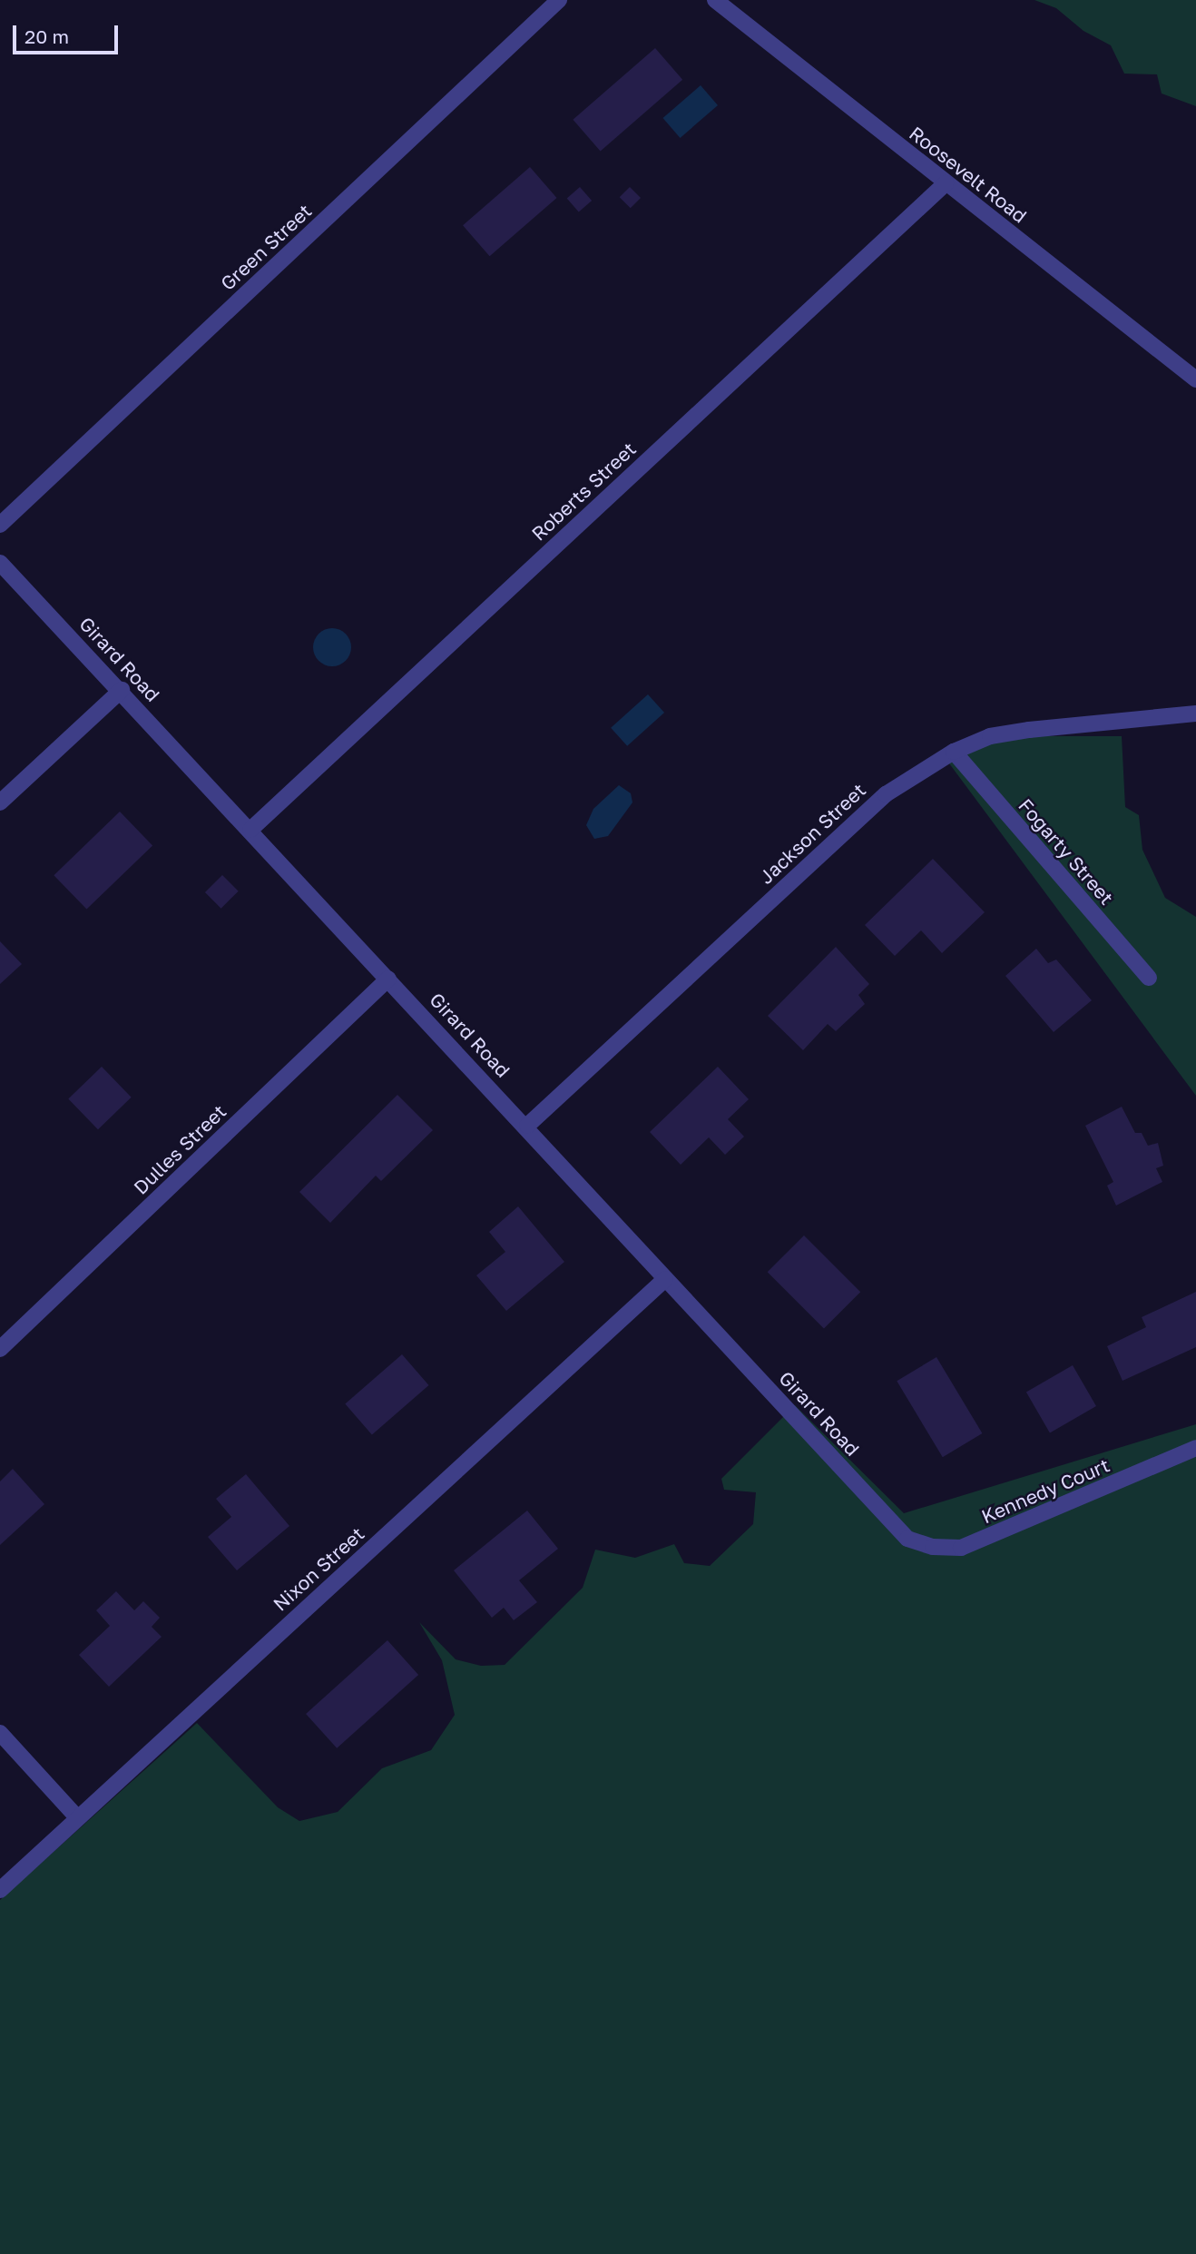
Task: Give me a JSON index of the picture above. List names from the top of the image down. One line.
{"streets":{"street":["Roosevelt Road","Green Street","Roberts Street","Girard Road","Jackson Street","Fogarty Street","Dulles Street","Kennedy Court","Nixon Street"]},"crossings":[["Roosevelt Road","Roberts Street"],["Roberts Street","Girard Road"],["Girard Road","Jackson Street"],["Girard Road","Dulles Street"],["Girard Road","Kennedy Court"],["Girard Road","Nixon Street"],["Jackson Street","Fogarty Street"]],"scale_bar":"20 m"}
